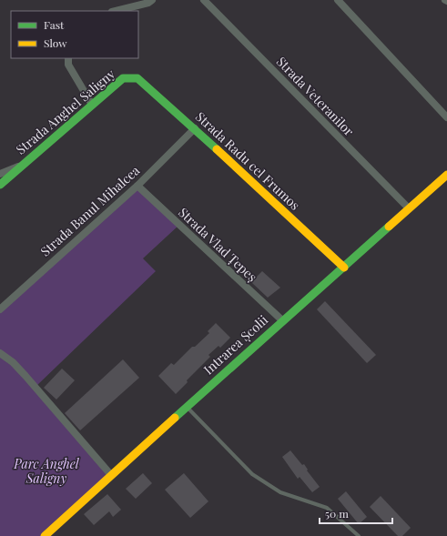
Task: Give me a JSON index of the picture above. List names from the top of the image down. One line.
{"streets":{"street":["Strada Veteranilor","Strada Anghel Saligny","Strada Radu cel Frumos","Strada Banul Mihalcea","Strada Vlad Țepeș","Intrarea Școlii"]},"crossings":[["Strada Veteranilor","Intrarea Școlii"],["Strada Anghel Saligny","Strada Radu cel Frumos"],["Strada Radu cel Frumos","Strada Banul Mihalcea"],["Strada Radu cel Frumos","Intrarea Școlii"],["Strada Banul Mihalcea","Strada Vlad Țepeș"],["Strada Vlad Țepeș","Intrarea Școlii"]],"parks":["Parc Anghel Saligny"],"legend":["Fast","Slow"],"scale_bar":"50 m"}
